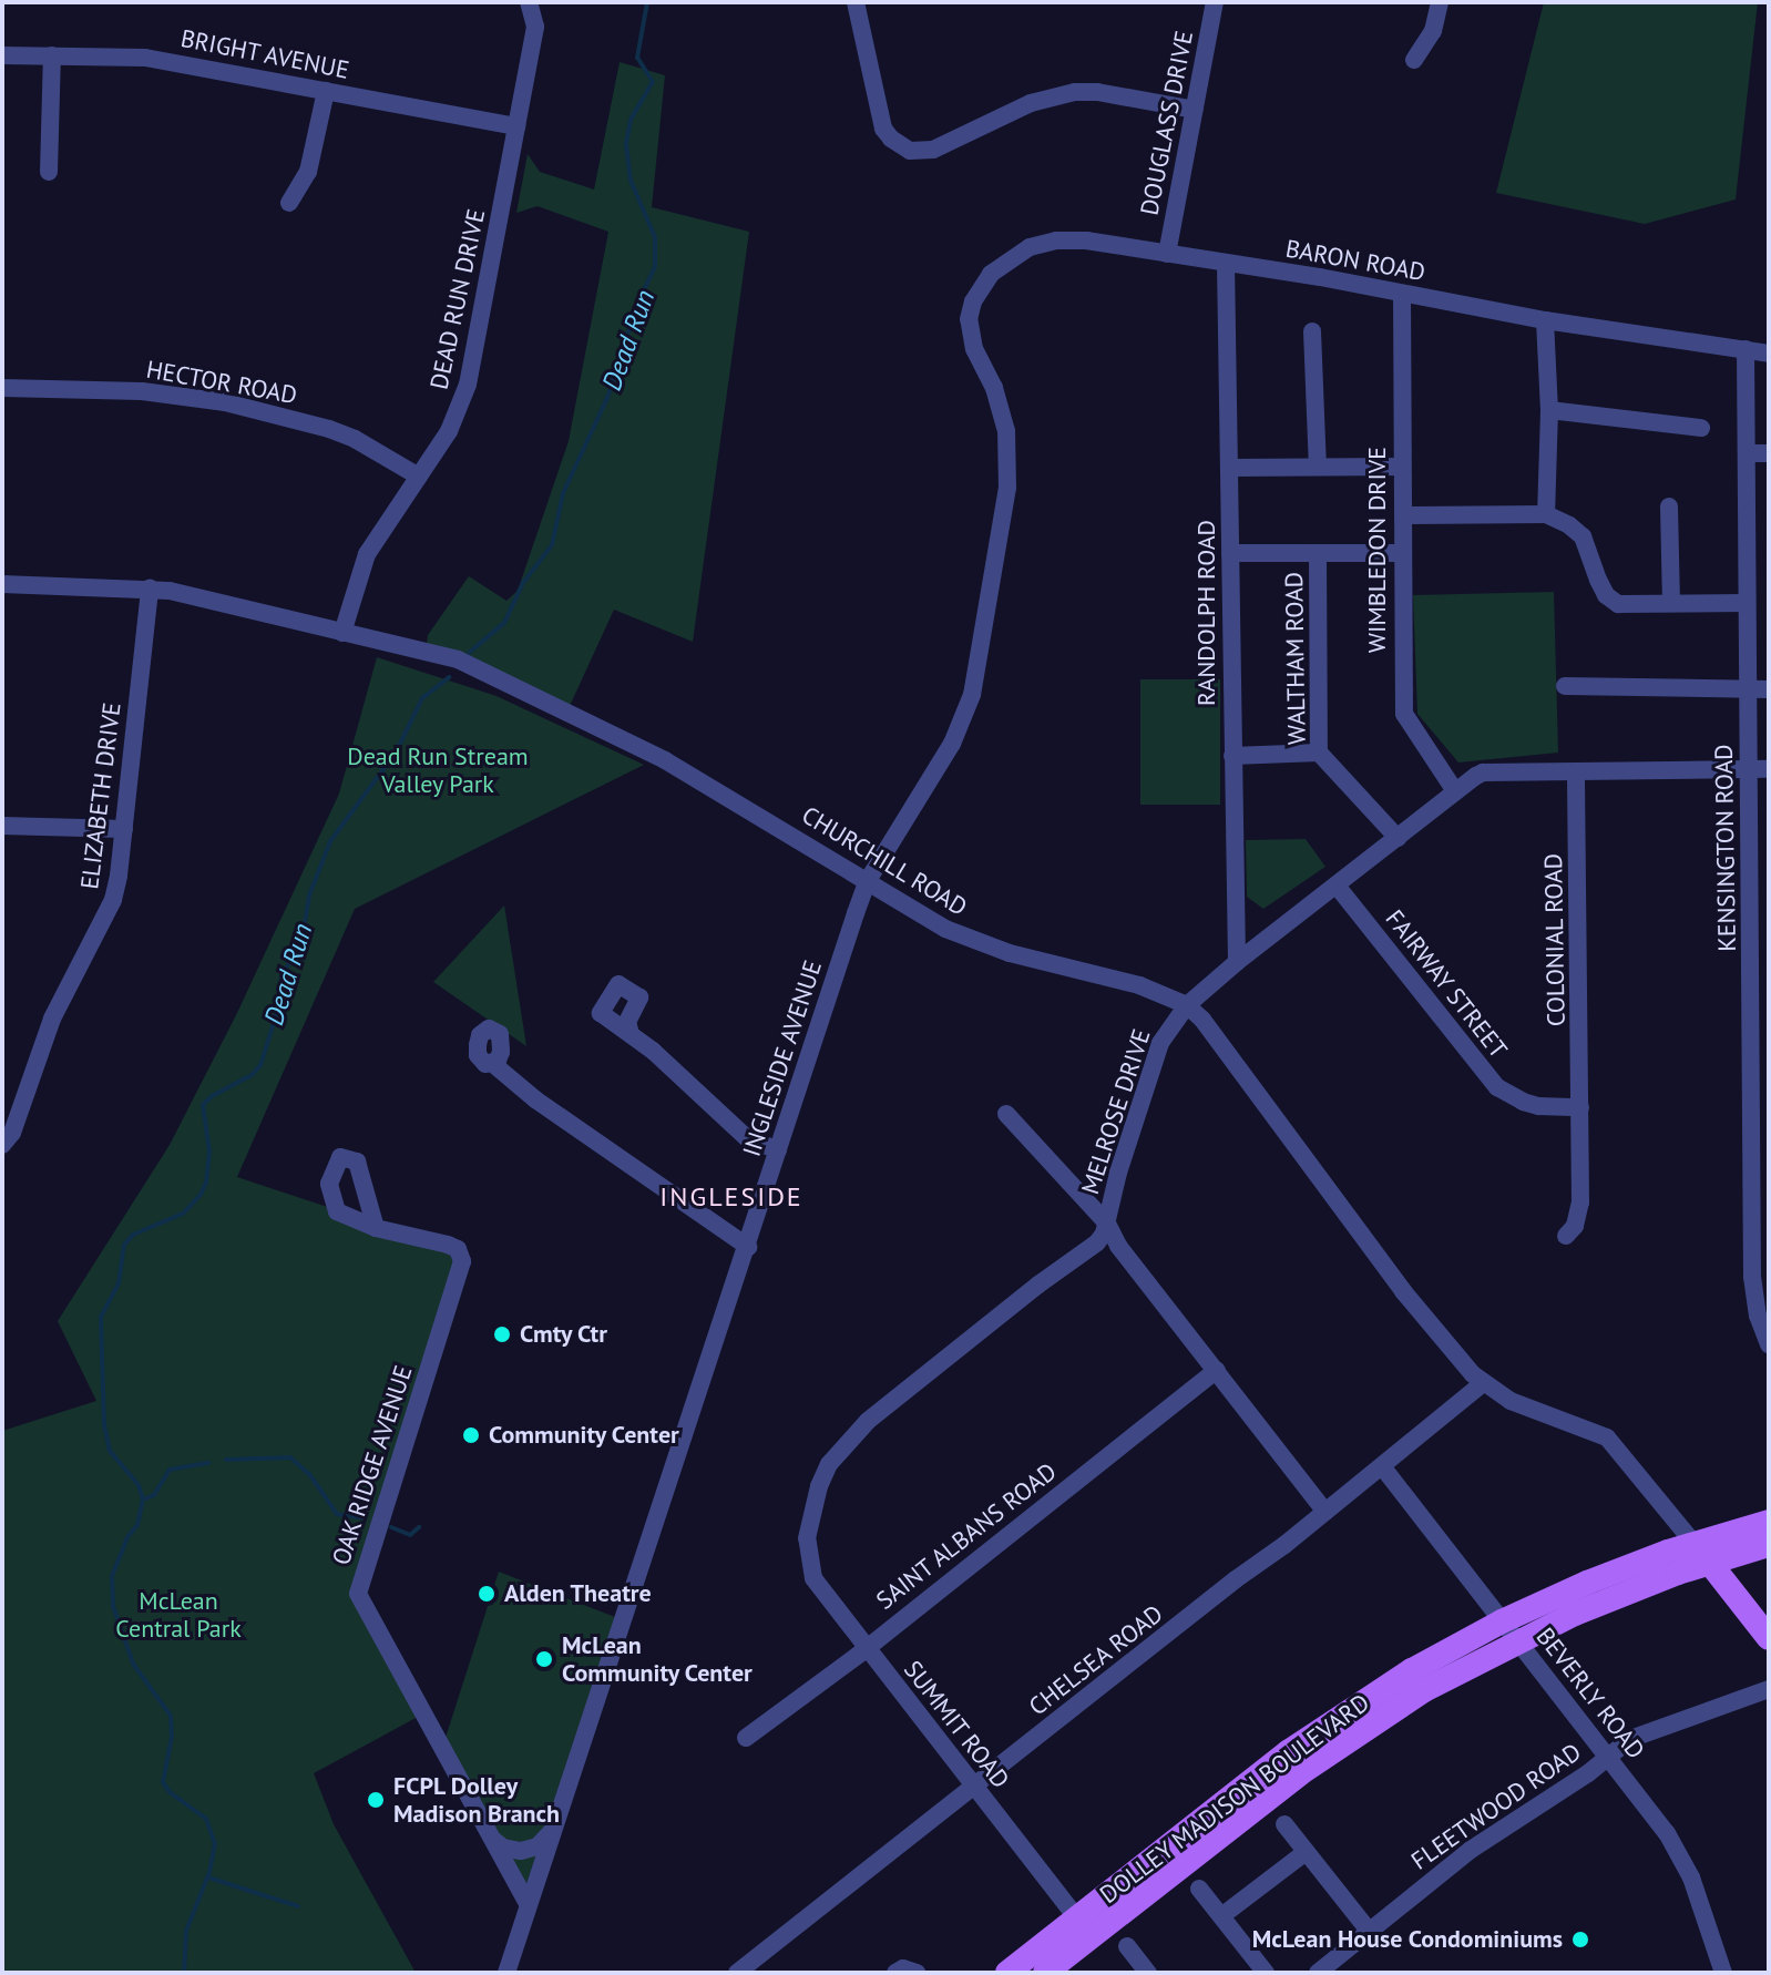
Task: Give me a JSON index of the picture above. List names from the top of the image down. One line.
{"streets":{"main road":["DOLLEY MADISON BOULEVARD"],"street":["BRIGHT AVENUE","DOUGLASS DRIVE","BARON ROAD","DEAD RUN DRIVE","HECTOR ROAD","WIMBLEDON DRIVE","RANDOLPH ROAD","WALTHAM ROAD","ELIZABETH DRIVE","KENSINGTON ROAD","CHURCHILL ROAD","COLONIAL ROAD","FAIRWAY STREET","INGLESIDE AVENUE","MELROSE DRIVE","OAK RIDGE AVENUE","SAINT ALBANS ROAD","CHELSEA ROAD","BEVERLY ROAD","SUMMIT ROAD","FLEETWOOD ROAD"]},"crossings":[["BRIGHT AVENUE","DEAD RUN DRIVE"],["DOUGLASS DRIVE","BARON ROAD"],["BARON ROAD","WIMBLEDON DRIVE"],["BARON ROAD","RANDOLPH ROAD"],["BARON ROAD","KENSINGTON ROAD"],["BARON ROAD","INGLESIDE AVENUE"],["DEAD RUN DRIVE","HECTOR ROAD"],["DEAD RUN DRIVE","CHURCHILL ROAD"],["WIMBLEDON DRIVE","MELROSE DRIVE"],["RANDOLPH ROAD","MELROSE DRIVE"],["WALTHAM ROAD","MELROSE DRIVE"],["ELIZABETH DRIVE","CHURCHILL ROAD"],["KENSINGTON ROAD","MELROSE DRIVE"],["CHURCHILL ROAD","INGLESIDE AVENUE"],["CHURCHILL ROAD","MELROSE DRIVE"],["CHURCHILL ROAD","CHELSEA ROAD"],["CHURCHILL ROAD","DOLLEY MADISON BOULEVARD"],["COLONIAL ROAD","FAIRWAY STREET"],["COLONIAL ROAD","MELROSE DRIVE"],["FAIRWAY STREET","MELROSE DRIVE"],["INGLESIDE AVENUE","OAK RIDGE AVENUE"],["MELROSE DRIVE","SUMMIT ROAD"],["SAINT ALBANS ROAD","SUMMIT ROAD"],["CHELSEA ROAD","BEVERLY ROAD"],["CHELSEA ROAD","SUMMIT ROAD"],["BEVERLY ROAD","DOLLEY MADISON BOULEVARD"],["BEVERLY ROAD","FLEETWOOD ROAD"],["SUMMIT ROAD","DOLLEY MADISON BOULEVARD"]],"districts":["INGLESIDE"],"water":["Dead Run"],"parks":["Dead Run Stream Valley Park","McLean Central Park"],"places":["Cmty Ctr","Community Center","Alden Theatre","McLean Community Center","FCPL Dolley Madison Branch","McLean House Condominiums"]}
